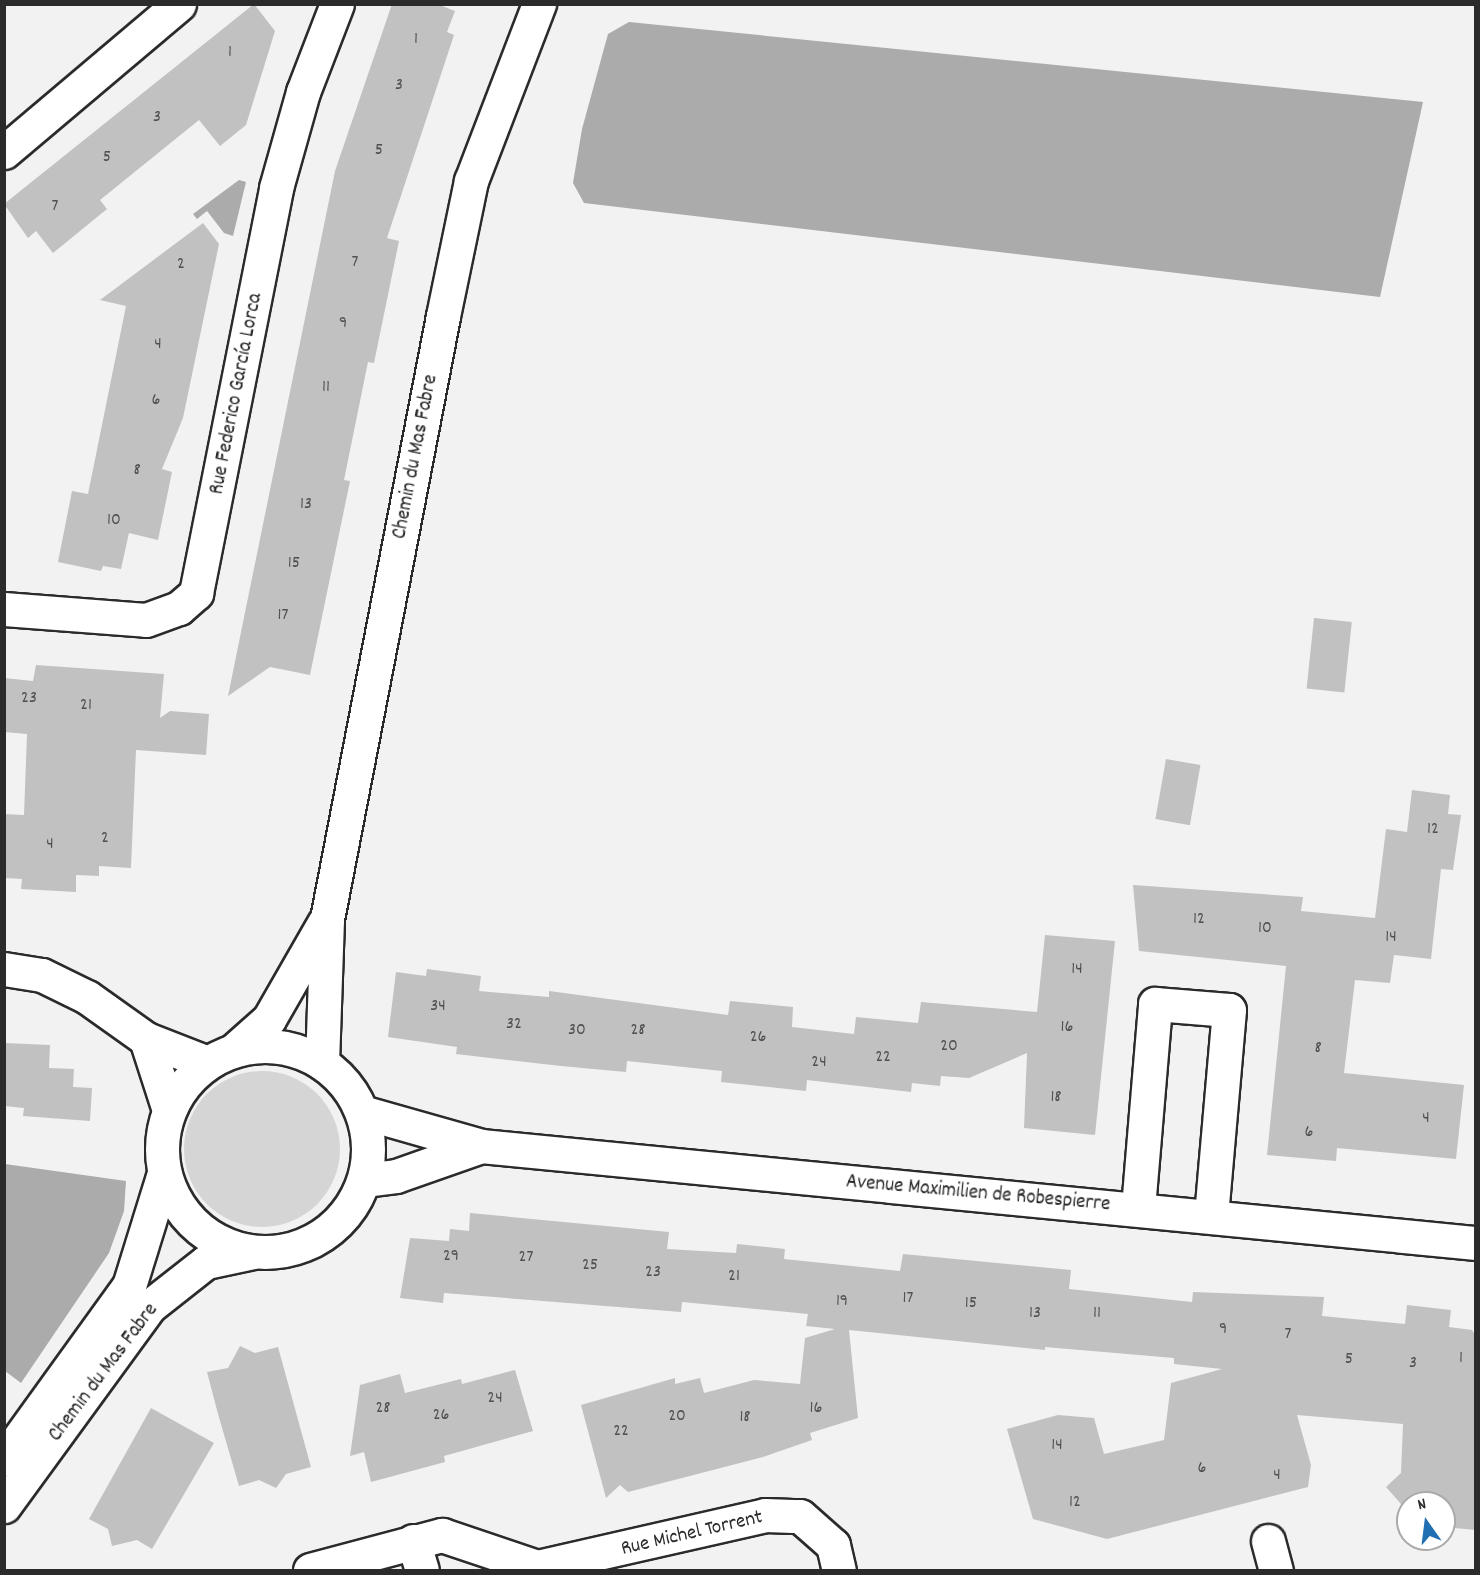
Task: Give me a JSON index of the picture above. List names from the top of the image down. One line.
{"streets":{"street":["Rue Federico García Lorca","Chemin du Mas Fabre","Avenue Maximilien de Robespierre","Rue Michel Torrent"]},"crossings":[["Chemin du Mas Fabre","Avenue Maximilien de Robespierre"]],"house_numbers":["1","1","3","3","5","5","7","7","2","9","4","11","6","8","13","10","15","17","23","21","12","2","4","12","10","14","14","34","32","16","30","28","26","20","8","22","24","18","4","6","29","27","25","23","21","17","19","15","13","11","9","7","1","5","3","24","28","16","26","20","18","22","14","6","4","12"],"north":"top"}
